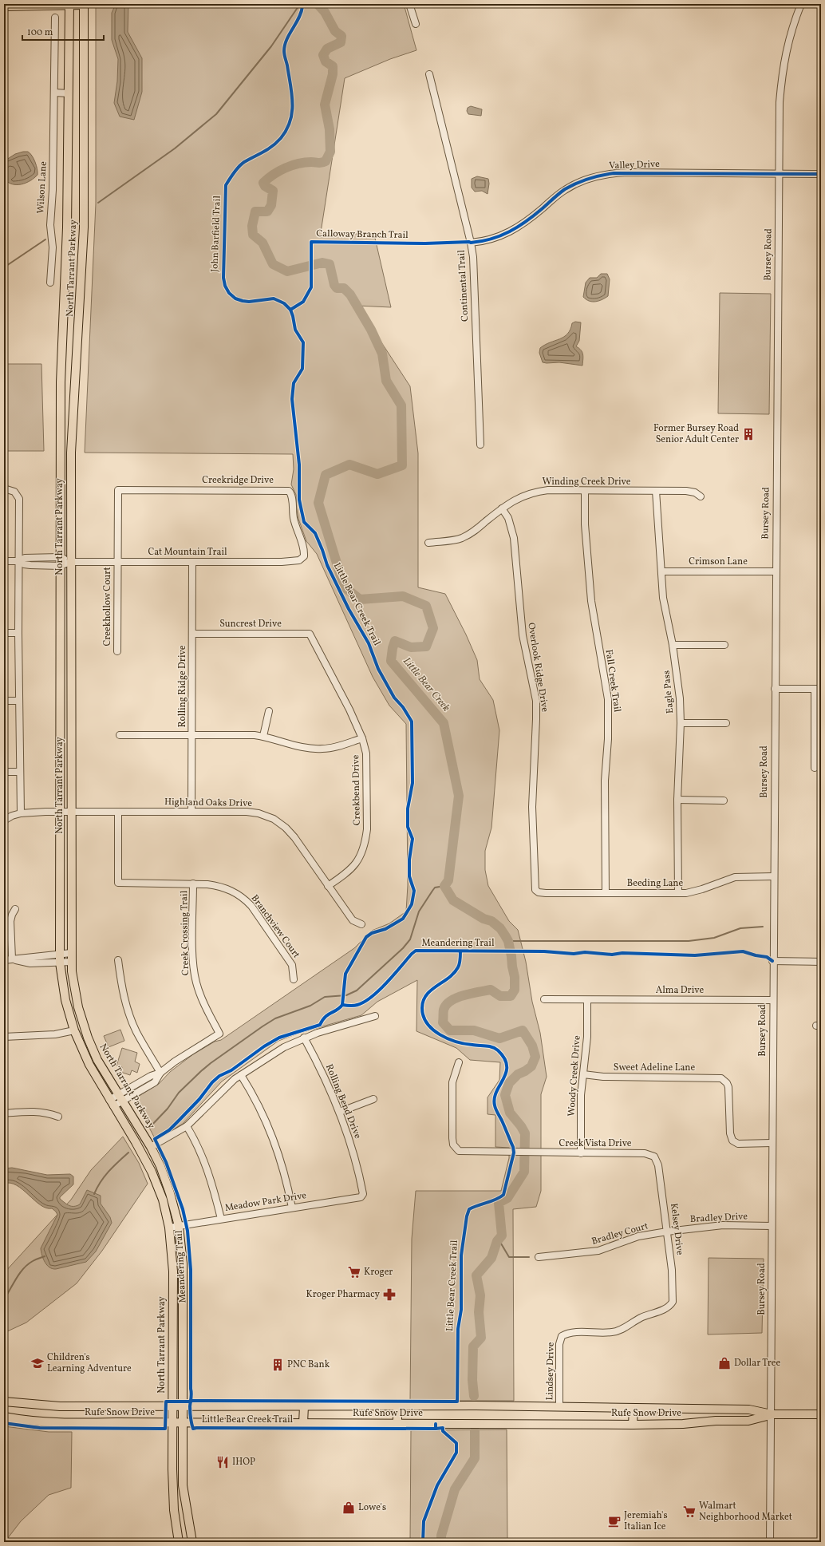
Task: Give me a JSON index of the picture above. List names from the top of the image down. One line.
{"streets":{"main road":["North Tarrant Parkway","Rufe Snow Drive"],"street":["Valley Drive","Wilson Lane","Bursey Road","Continental Trail","Creekridge Drive","Winding Creek Drive","Cat Mountain Trail","Crimson Lane","Creekhollow Court","Suncrest Drive","Overlook Ridge Drive","Fall Creek Trail","Rolling Ridge Drive","Eagle Pass","Creekbend Drive","Highland Oaks Drive","Beeding Lane","Branchview Court","Creek Crossing Trail","Alma Drive","Sweet Adeline Lane","Woody Creek Drive","Rolling Bend Drive","Creek Vista Drive","Meadow Park Drive","Bradley Drive","Kelsey Drive","Bradley Court","Lindsey Drive"],"cycle path":["John Barfield Trail","Calloway Branch Trail","Meandering Trail"]},"crossings":[["Valley Drive","Bursey Road"],["Valley Drive","Continental Trail"],["Bursey Road","Crimson Lane"],["Bursey Road","Beeding Lane"],["Bursey Road","Alma Drive"],["Bursey Road","Sweet Adeline Lane"],["Bursey Road","Bradley Drive"],["Bursey Road","Rufe Snow Drive"],["North Tarrant Parkway","Cat Mountain Trail"],["North Tarrant Parkway","Highland Oaks Drive"],["North Tarrant Parkway","Meadow Park Drive"],["North Tarrant Parkway","Rufe Snow Drive"],["Creekridge Drive","Cat Mountain Trail"],["Creekridge Drive","Creekhollow Court"],["Winding Creek Drive","Overlook Ridge Drive"],["Winding Creek Drive","Fall Creek Trail"],["Winding Creek Drive","Eagle Pass"],["Cat Mountain Trail","Creekhollow Court"],["Cat Mountain Trail","Rolling Ridge Drive"],["Crimson Lane","Eagle Pass"],["Suncrest Drive","Rolling Ridge Drive"],["Suncrest Drive","Creekbend Drive"],["Overlook Ridge Drive","Beeding Lane"],["Fall Creek Trail","Beeding Lane"],["Rolling Ridge Drive","Highland Oaks Drive"],["Eagle Pass","Beeding Lane"],["Creekbend Drive","Highland Oaks Drive"],["Highland Oaks Drive","Branchview Court"],["Branchview Court","Creek Crossing Trail"],["Alma Drive","Woody Creek Drive"],["Sweet Adeline Lane","Woody Creek Drive"],["Woody Creek Drive","Creek Vista Drive"],["Rolling Bend Drive","Meadow Park Drive"],["Creek Vista Drive","Kelsey Drive"],["Bradley Drive","Kelsey Drive"],["Bradley Drive","Bradley Court"],["Kelsey Drive","Bradley Court"],["Kelsey Drive","Lindsey Drive"],["Lindsey Drive","Rufe Snow Drive"]],"water":["Little Bear Creek"],"places":{"building":["Former Bursey Road Senior Adult Center","PNC Bank"],"supermarket":["Kroger","Walmart Neighborhood Market"],"pharmacy":["Kroger Pharmacy"],"school or university":["Children's Learning Adventure"],"shop":["Dollar Tree","Lowe's"],"restaurant":["IHOP"],"cafe":["Jeremiah's Italian Ice"]},"scale_bar":"100 m"}
